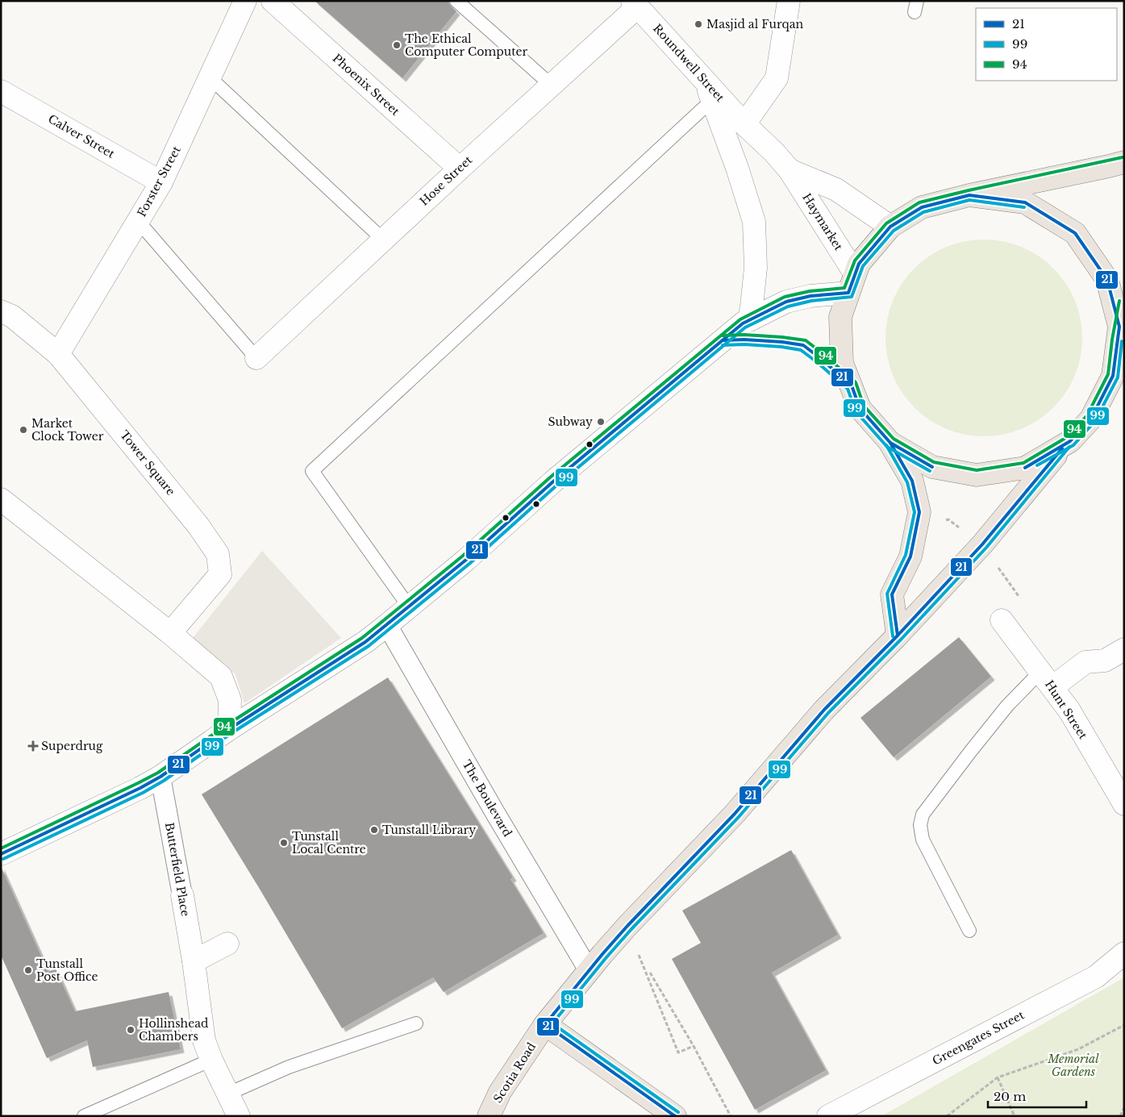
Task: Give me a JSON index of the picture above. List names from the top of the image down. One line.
{"streets":{"main road":["Scotia Road"],"street":["Roundwell Street","Phoenix Street","Calver Street","Hose Street","Forster Street","Haymarket","Tower Square","Hunt Street","The Boulevard","Butterfield Place","Greengates Street"]},"crossings":[["Roundwell Street","Hose Street"],["Roundwell Street","Haymarket"],["Phoenix Street","Hose Street"],["Calver Street","Forster Street"],["Forster Street","Tower Square"],["The Boulevard","Scotia Road"]],"parks":["Memorial Gardens"],"places":{"other":["Masjid al Furqan","The Ethical Computer Computer","Subway","Market Clock Tower","Tunstall Library","Tunstall Local Centre","Tunstall Post Office","Hollinshead Chambers"],"health":["Superdrug"]},"lines":["transit line 94","transit line 21","transit line 99"],"legend":["21","99","94"],"scale_bar":"20 m"}
